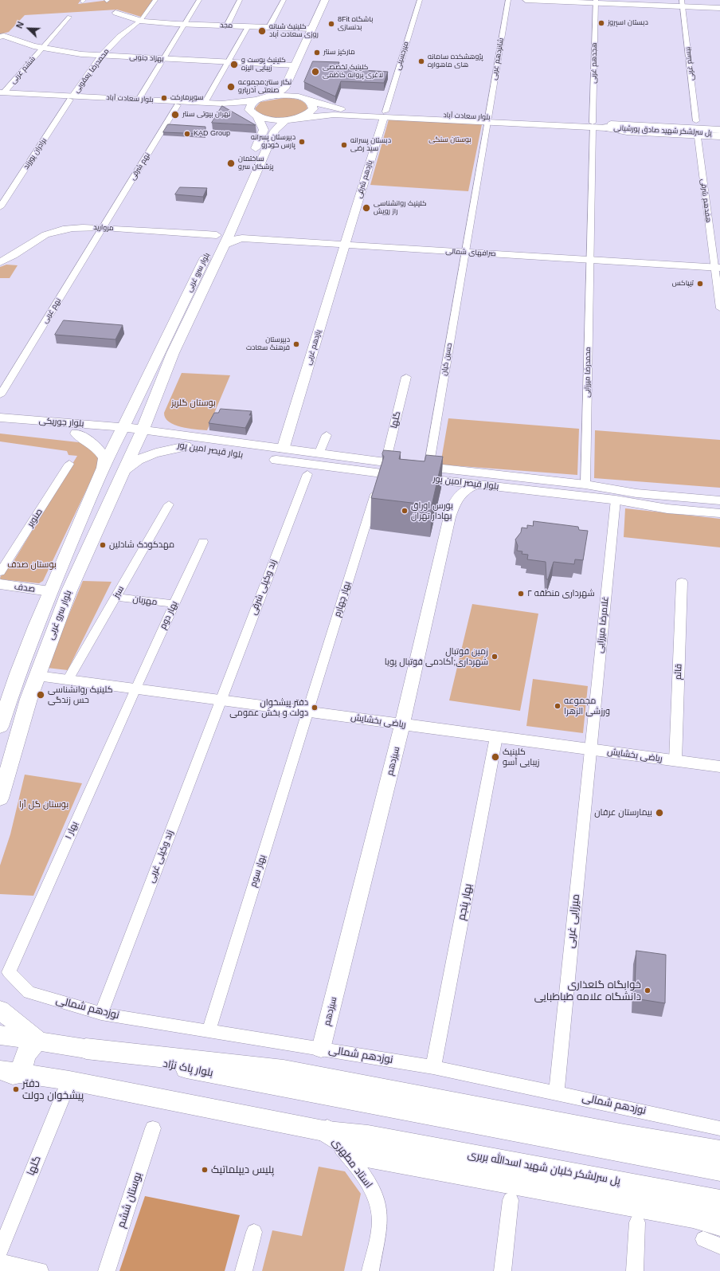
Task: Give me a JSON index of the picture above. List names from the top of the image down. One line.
{"streets":{"main road":["بلوار سعادت آباد","پل سرلشکر شهید صادق پورشیانی","بلوار سرو غربی","بلوار جوریکی","بلوار قیصر امین پور","بلوار پاک نژاد","پل سرلشکر خلبان شهید اسدالله بربری"],"street":["مجد","میرحسینی","بهزاد جنوبی","شانزدهم غربی","هجدهم غربی","بیستم غربی","ششم غربی","محمدرضا یعقوبی","برادران پورزند","نهم شرقی","یازدهم شرقی","هفدهم شرقی","مروارید","صرافهای شمالی","نهم غربی","یازدهم غربی","حسین کیان","محمدرضا میرزایی","گلها","صنوبر","زند وکیلی شرقی","صدف","سبز","بهار چهارم","مهربان","بهار دوم","غلامرضا میرزایی","قائم","ریاضی بخشایش","سیزدهم","بهار ۱","زند وکیلی غربی","بهار سوم","بهار پنجم","میرزایی غربی","نوزدهم شمالی","استاد مطهری","بوستان ششم"]},"crossings":[["مجد","محمدرضا یعقوبی"],["میرحسینی","بلوار سعادت آباد"],["میرحسینی","یازدهم شرقی"],["بهزاد جنوبی","ششم غربی"],["بهزاد جنوبی","محمدرضا یعقوبی"],["شانزدهم غربی","بلوار سعادت آباد"],["شانزدهم غربی","حسین کیان"],["هجدهم غربی","بلوار سعادت آباد"],["هجدهم غربی","محمدرضا میرزایی"],["ششم غربی","بلوار سعادت آباد"],["محمدرضا یعقوبی","بلوار سعادت آباد"],["محمدرضا یعقوبی","برادران پورزند"],["بلوار سعادت آباد","پل سرلشکر شهید صادق پورشیانی"],["بلوار سعادت آباد","برادران پورزند"],["بلوار سعادت آباد","نهم شرقی"],["بلوار سعادت آباد","یازدهم شرقی"],["بلوار سعادت آباد","بلوار سرو غربی"],["بلوار سعادت آباد","حسین کیان"],["بلوار سعادت آباد","محمدرضا میرزایی"],["نهم شرقی","مروارید"],["نهم شرقی","نهم غربی"],["یازدهم شرقی","صرافهای شمالی"],["یازدهم شرقی","یازدهم غربی"],["هفدهم شرقی","صرافهای شمالی"],["مروارید","بلوار سرو غربی"],["مروارید","نهم غربی"],["صرافهای شمالی","بلوار سرو غربی"],["صرافهای شمالی","یازدهم غربی"],["صرافهای شمالی","حسین کیان"],["صرافهای شمالی","محمدرضا میرزایی"],["بلوار سرو غربی","بلوار جوریکی"],["بلوار سرو غربی","بلوار قیصر امین پور"],["بلوار سرو غربی","صدف"],["بلوار سرو غربی","ریاضی بخشایش"],["یازدهم غربی","بلوار قیصر امین پور"],["حسین کیان","بلوار قیصر امین پور"],["محمدرضا میرزایی","بلوار قیصر امین پور"],["گلها","بلوار قیصر امین پور"],["بلوار جوریکی","بلوار قیصر امین پور"],["بلوار قیصر امین پور","غلامرضا میرزایی"],["بلوار قیصر امین پور","سیزدهم"],["زند وکیلی شرقی","ریاضی بخشایش"],["زند وکیلی شرقی","زند وکیلی غربی"],["سبز","مهربان"],["سبز","ریاضی بخشایش"],["بهار چهارم","ریاضی بخشایش"],["بهار چهارم","بهار سوم"],["مهربان","بهار دوم"],["بهار دوم","ریاضی بخشایش"],["بهار دوم","بهار ۱"],["غلامرضا میرزایی","ریاضی بخشایش"],["غلامرضا میرزایی","میرزایی غربی"],["قائم","ریاضی بخشایش"],["ریاضی بخشایش","سیزدهم"],["ریاضی بخشایش","بهار ۱"],["ریاضی بخشایش","زند وکیلی غربی"],["ریاضی بخشایش","بهار سوم"],["ریاضی بخشایش","بهار پنجم"],["ریاضی بخشایش","میرزایی غربی"],["سیزدهم","نوزدهم شمالی"],["بهار ۱","نوزدهم شمالی"],["زند وکیلی غربی","نوزدهم شمالی"],["بهار سوم","نوزدهم شمالی"],["بهار پنجم","نوزدهم شمالی"],["میرزایی غربی","نوزدهم شمالی"],["استاد مطهری","پل سرلشکر خلبان شهید اسدالله بربری"]],"parks":["بوستان سنگی","بوستان گلریز","بوستان صدف","بوستان گل‌ آرا"],"places":["دبستان اسپروز","8Fit باشگاه بدنسازی","کلینیک شبانه روزی سعادت آباد","مارکیز سنتر","پژوهشکده سامانه های ماهواره","کلینیک پوست و زیبایی الیزه","کلینیک تخصصی لاغری پروانه کاظمی","نگار سنتر;مجموعه صنعتی آذرپترو","سوپرمارکت","تهران بیوتی سنتر","KAD Group","دبیرستان پسرانه پارس خودرو","دبستان پسرانه سید رضی","ساختمان پزشکان سرو","کلینیک روانشناسی راز رویش","تیپاکس","دبیرستان فرهنگ سعادت","بورس اوراق بهادار تهران","مهدکودک شادلین","شهرداری منطقه ۲","زمین فوتبال شهرداری;آکادمی فوتبال پویا","کلینیک روانشناسی حس زندگی","مجموعه ورزشی الزهرا","دفتر پیشخوان دولت و بخش عمومی","کلینیک زیبایی آسو","بیمارستان عرفان","خوابگاه گلعذاری دانشگاه علامه طباطبایی","دفتر پیشخوان دولت","پلیس دیپلماتیک"],"north":"top left"}
